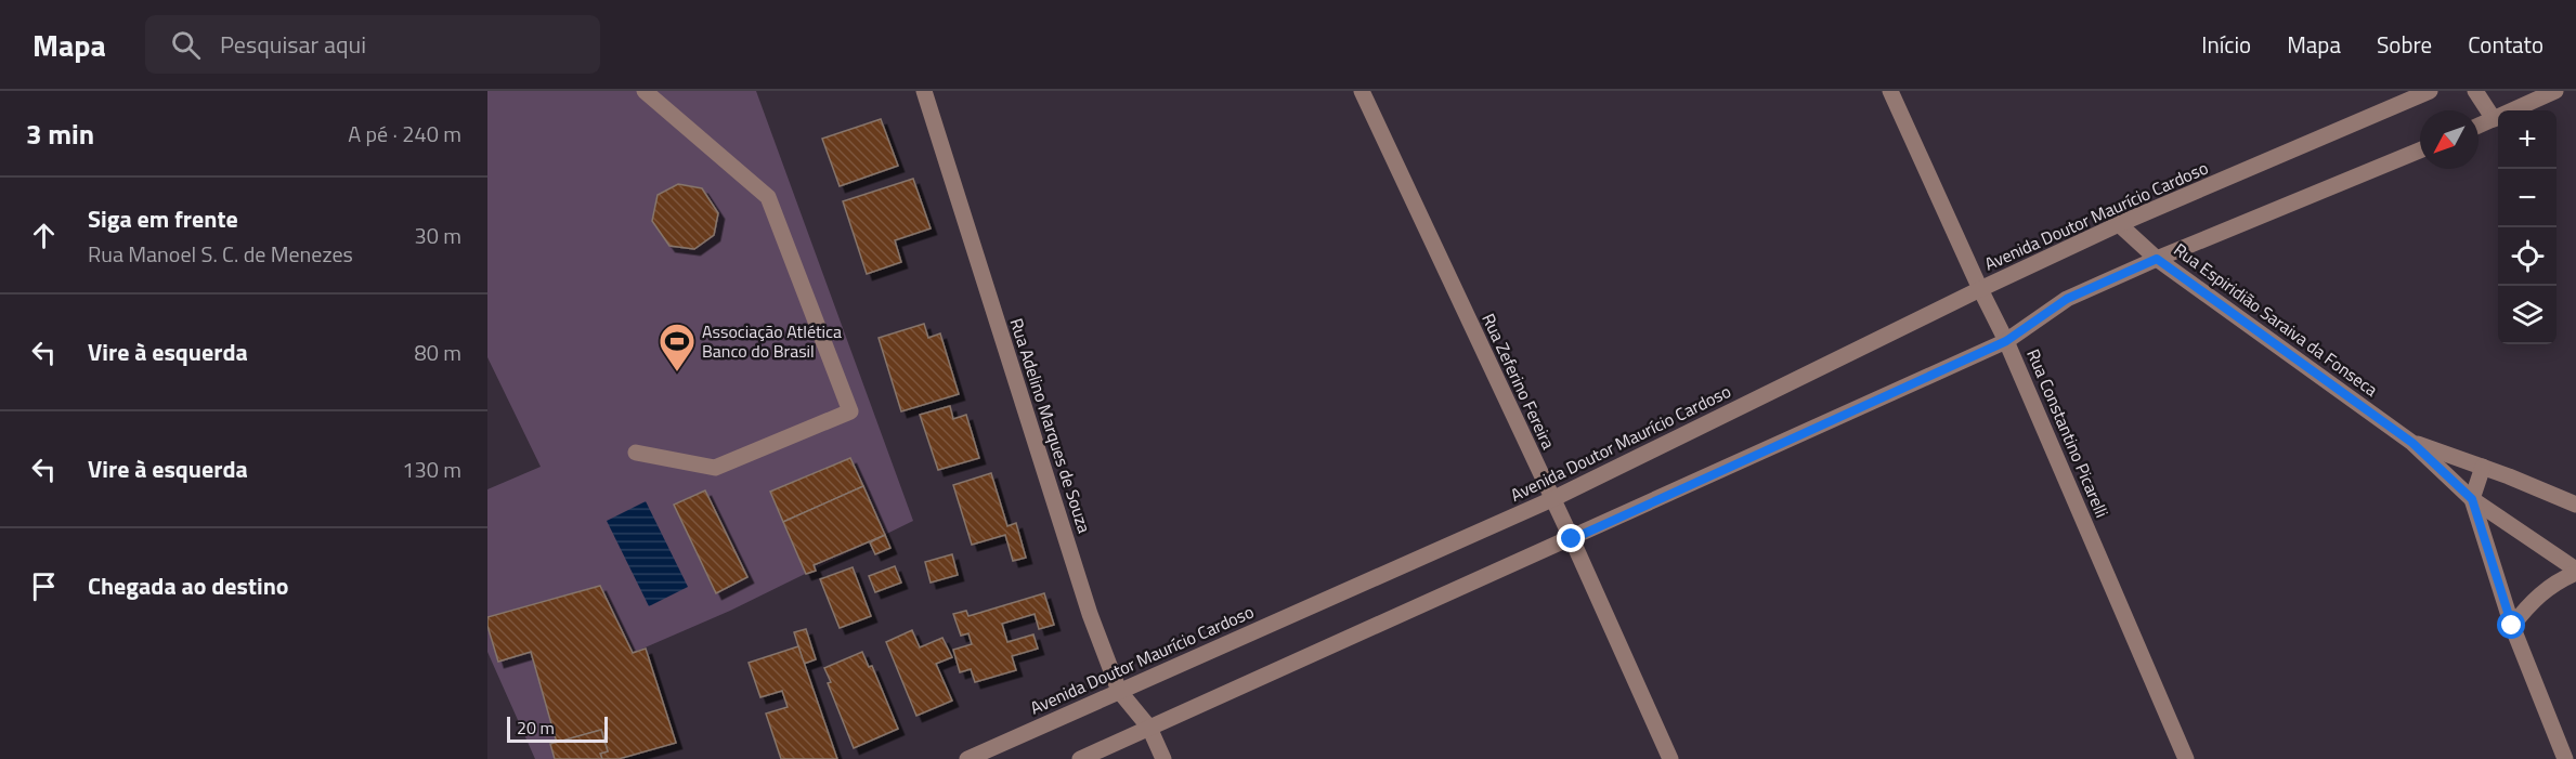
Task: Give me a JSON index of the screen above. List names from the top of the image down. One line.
{"streets":{"street":["Avenida Doutor Maurício Cardoso","Rua Espiridião Saraiva da Fonseca","Rua Zeferino Fereira","Rua Adelino Marques de Souza","Rua Constantino Picarelli"]},"crossings":[["Avenida Doutor Maurício Cardoso","Rua Espiridião Saraiva da Fonseca"],["Avenida Doutor Maurício Cardoso","Rua Zeferino Fereira"],["Avenida Doutor Maurício Cardoso","Rua Adelino Marques de Souza"],["Avenida Doutor Maurício Cardoso","Rua Constantino Picarelli"]],"places":{"sports":["Associação Atlética Banco do Brasil"]},"scale_bar":"20 m","north":"bottom left","page":{"header":"Mapa","search":"Pesquisar aqui","nav":["Início","Mapa","Sobre","Contato"],"heading":["3 min","A pé · 240 m"],"map_buttons":["+","−"],"list":[["Siga em frente","Rua Manoel S. C. de Menezes","30 m"],["Vire à esquerda","80 m"],["Vire à esquerda","130 m"],"Chegada ao destino"],"scale":"20 m"}}
